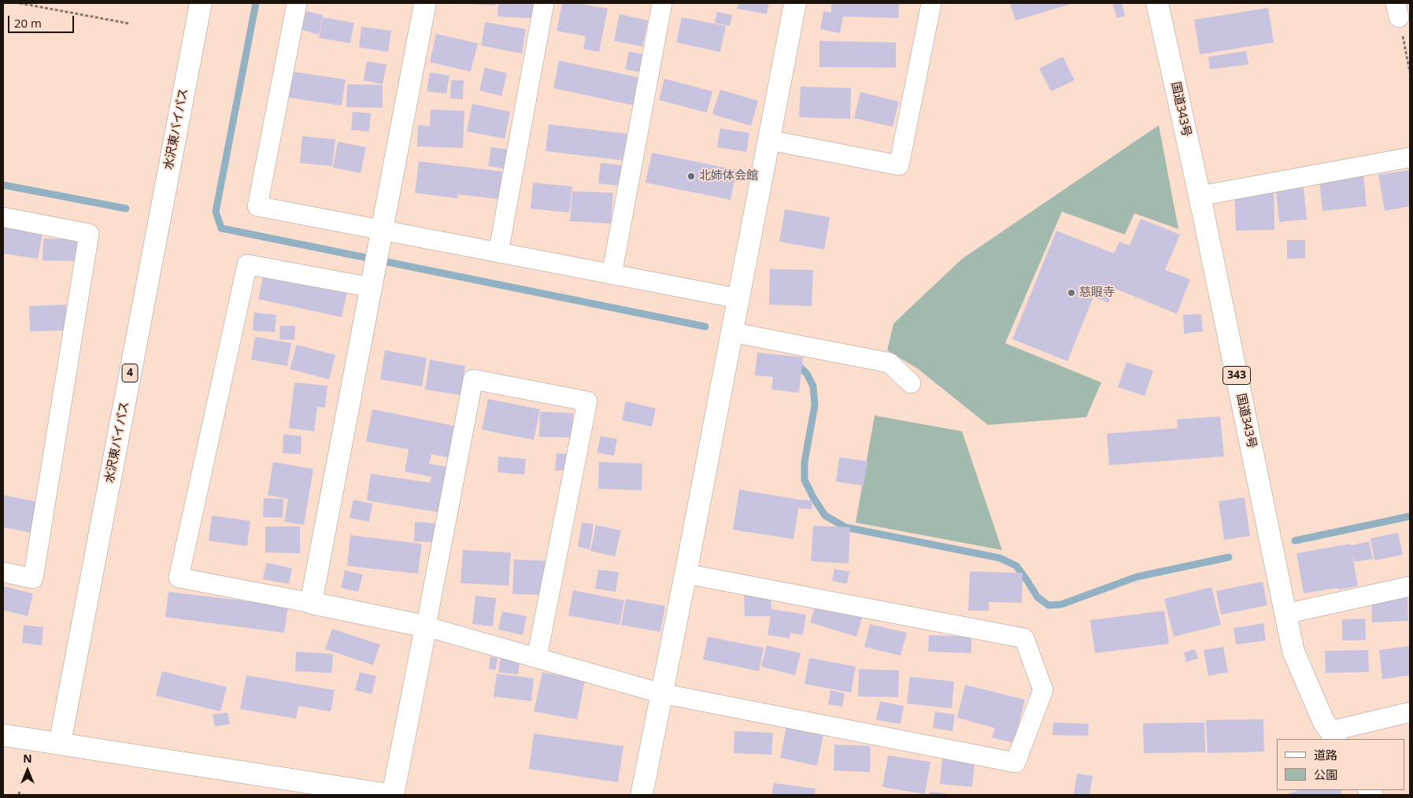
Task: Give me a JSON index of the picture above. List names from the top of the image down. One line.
{"streets":{"main road":["国道343号","水沢東バイパス","4","343"]},"places":["北姉体会館","慈眼寺"],"legend":["道路","公園"],"scale_bar":"20 m","north":"top"}
